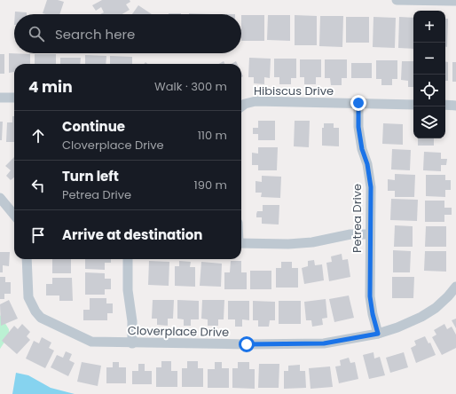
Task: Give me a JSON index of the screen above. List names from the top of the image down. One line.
{"streets":{"street":["Hibiscus Drive","Petrea Drive","Cloverplace Drive"]},"crossings":[["Hibiscus Drive","Petrea Drive"],["Petrea Drive","Cloverplace Drive"]],"page":{"map_buttons":["+","−"],"search":"Search here","heading":["4 min","Walk · 300 m"],"list":[["Continue","Cloverplace Drive","110 m"],["Turn left","Petrea Drive","190 m"],"Arrive at destination"]}}
